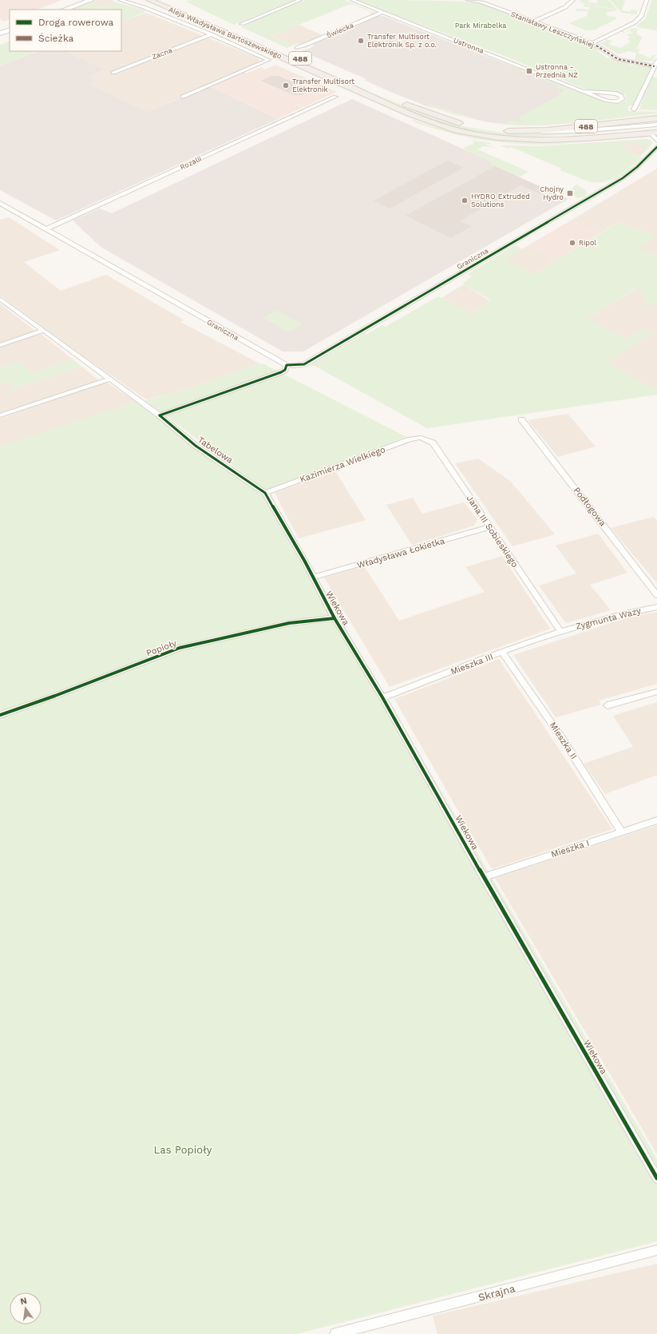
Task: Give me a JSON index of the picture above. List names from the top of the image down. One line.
{"streets":{"main road":["Aleja Władysława Bartoszewskiego","488"],"street":["Stanisławy Leszczyńskiej","Świecka","Ustronna","Zacna","Rozalii","Graniczna","Tabelowa","Kazimierza Wielkiego","Podłogowa","Jana III Sobieskiego","Władysława Łokietka","Wiekowa","Zygmunta Wazy","Popioły","Mieszka III","Mieszka II","Mieszka I","Skrajna"]},"crossings":[["Świecka","Ustronna"],["Rozalii","Graniczna"],["Tabelowa","Kazimierza Wielkiego"],["Tabelowa","Wiekowa"],["Kazimierza Wielkiego","Jana III Sobieskiego"],["Kazimierza Wielkiego","Wiekowa"],["Jana III Sobieskiego","Władysława Łokietka"],["Jana III Sobieskiego","Zygmunta Wazy"],["Jana III Sobieskiego","Mieszka III"],["Władysława Łokietka","Wiekowa"],["Wiekowa","Popioły"],["Wiekowa","Mieszka III"],["Wiekowa","Mieszka I"],["Zygmunta Wazy","Mieszka III"],["Mieszka III","Mieszka II"],["Mieszka II","Mieszka I"]],"parks":["Park Mirabelka","Las Popioły"],"places":{"other":["Transfer Multisort Elektronik Sp. z o.o.","Transfer Multisort Elektronik","HYDRO Extruded Solutions","Ripol"],"transit":["Ustronna - Przednia NŻ","Chojny Hydro"]},"legend":["Droga rowerowa","Ścieżka"],"north":"top"}
